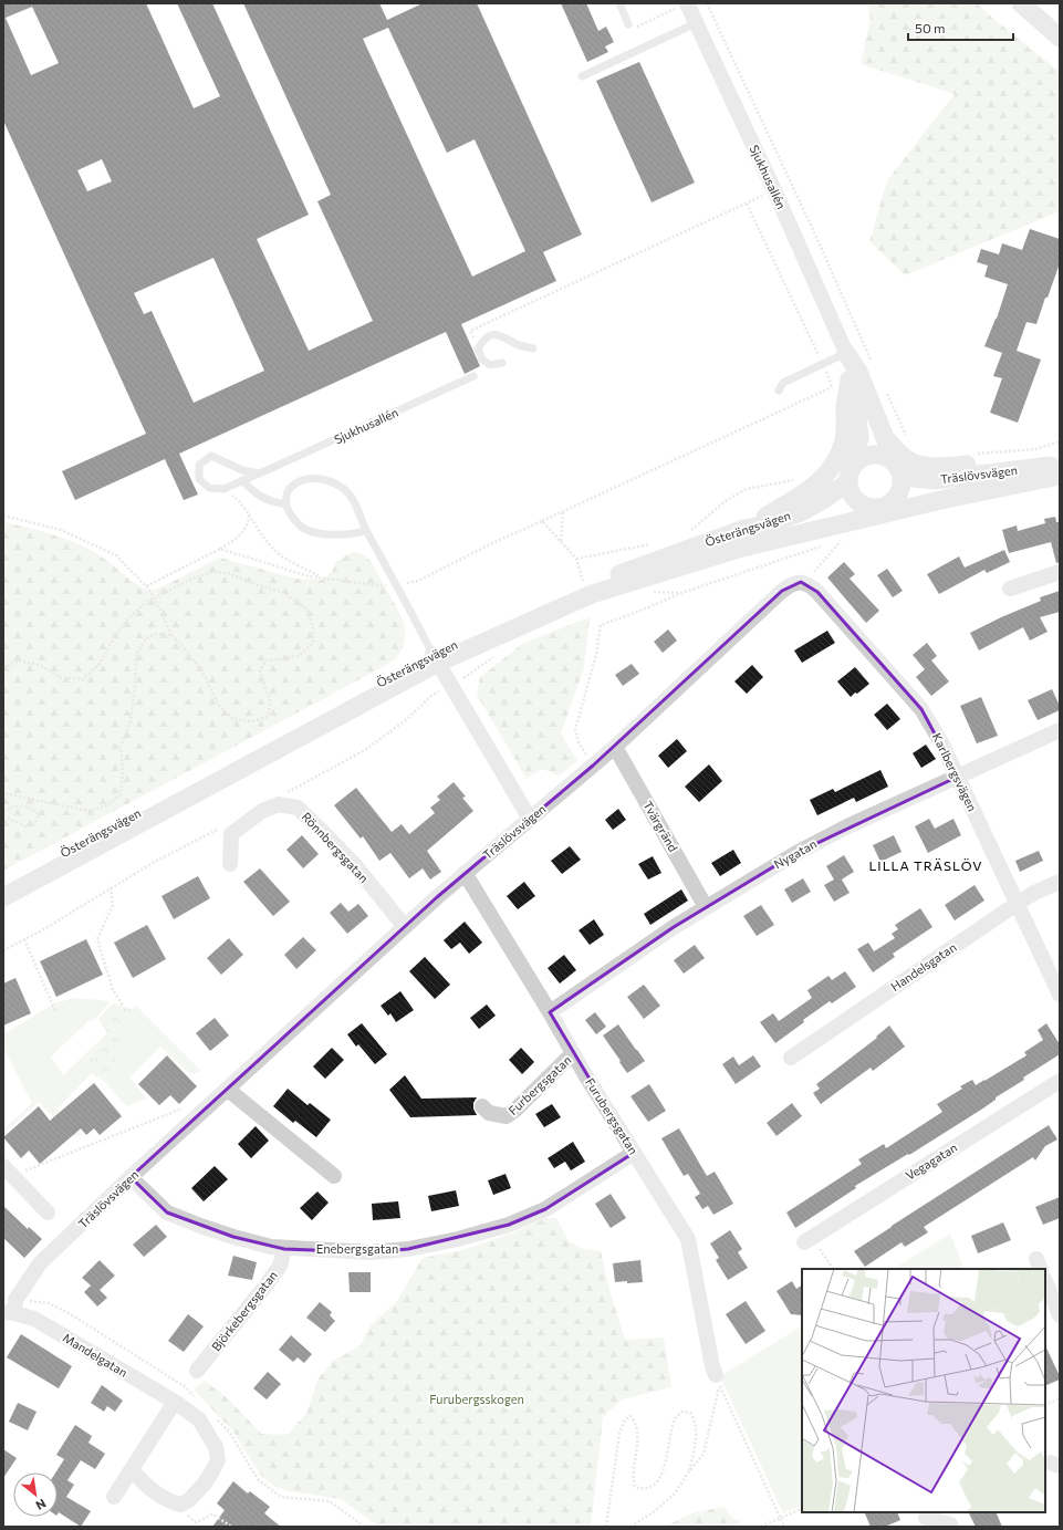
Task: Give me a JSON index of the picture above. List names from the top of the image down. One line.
{"streets":{"street":["Sjukhusallén","Träslövsvägen","Österängsvägen","Karlbergsvägen","Tvärgränd","Rönnbergsgatan","Nygatan","Handelsgatan","Furbergsgatan","Furubergsgatan","Vegagatan","Enebergsgatan","Björkebergsgatan","Mandelgatan"]},"crossings":[["Träslövsvägen","Österängsvägen"],["Träslövsvägen","Karlbergsvägen"],["Träslövsvägen","Tvärgränd"],["Träslövsvägen","Rönnbergsgatan"],["Träslövsvägen","Furubergsgatan"],["Träslövsvägen","Enebergsgatan"],["Träslövsvägen","Mandelgatan"],["Karlbergsvägen","Nygatan"],["Karlbergsvägen","Handelsgatan"],["Tvärgränd","Nygatan"],["Nygatan","Furubergsgatan"],["Furbergsgatan","Furubergsgatan"],["Furubergsgatan","Enebergsgatan"],["Enebergsgatan","Björkebergsgatan"]],"districts":["LILLA TRÄSLÖV"],"parks":["Furubergsskogen"],"scale_bar":"50 m","north":"bottom right"}
